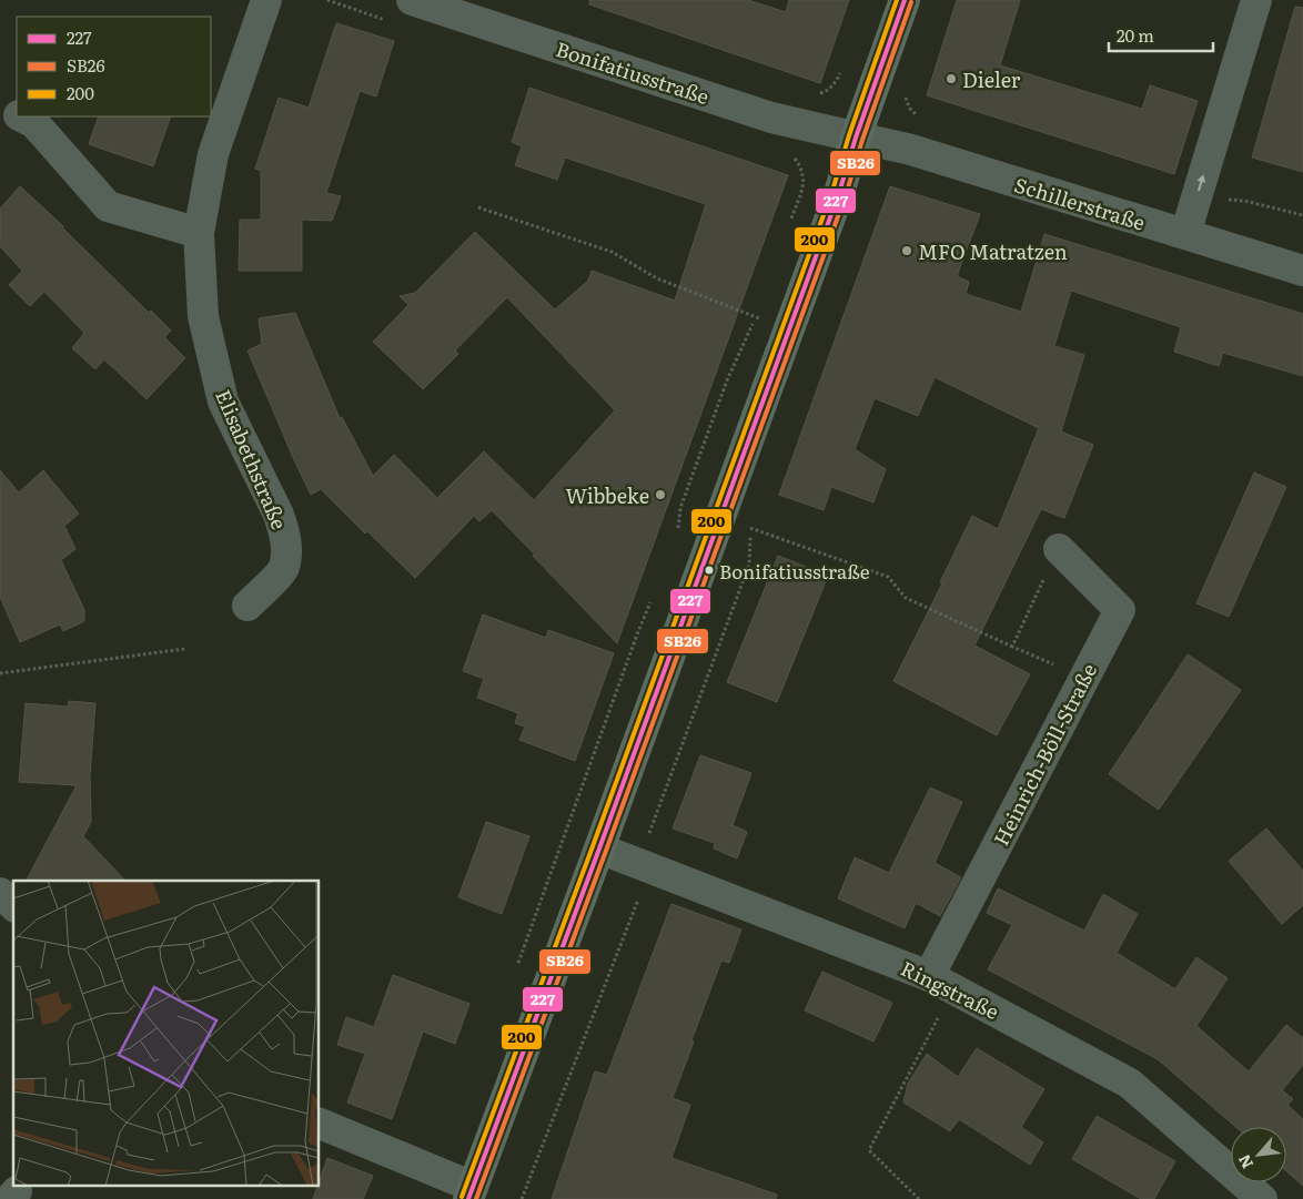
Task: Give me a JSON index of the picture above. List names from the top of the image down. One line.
{"streets":{"street":["Bonifatiusstraße","Schillerstraße","Elisabethstraße","Heinrich-Böll-Straße","Ringstraße"]},"crossings":[["Bonifatiusstraße","Schillerstraße"],["Heinrich-Böll-Straße","Ringstraße"]],"places":["Dieler","MFO Matratzen","Wibbeke","Bonifatiusstraße"],"lines":["transit line 227","transit line 200","transit line SB26"],"legend":["227","SB26","200"],"scale_bar":"20 m","north":"bottom left"}
